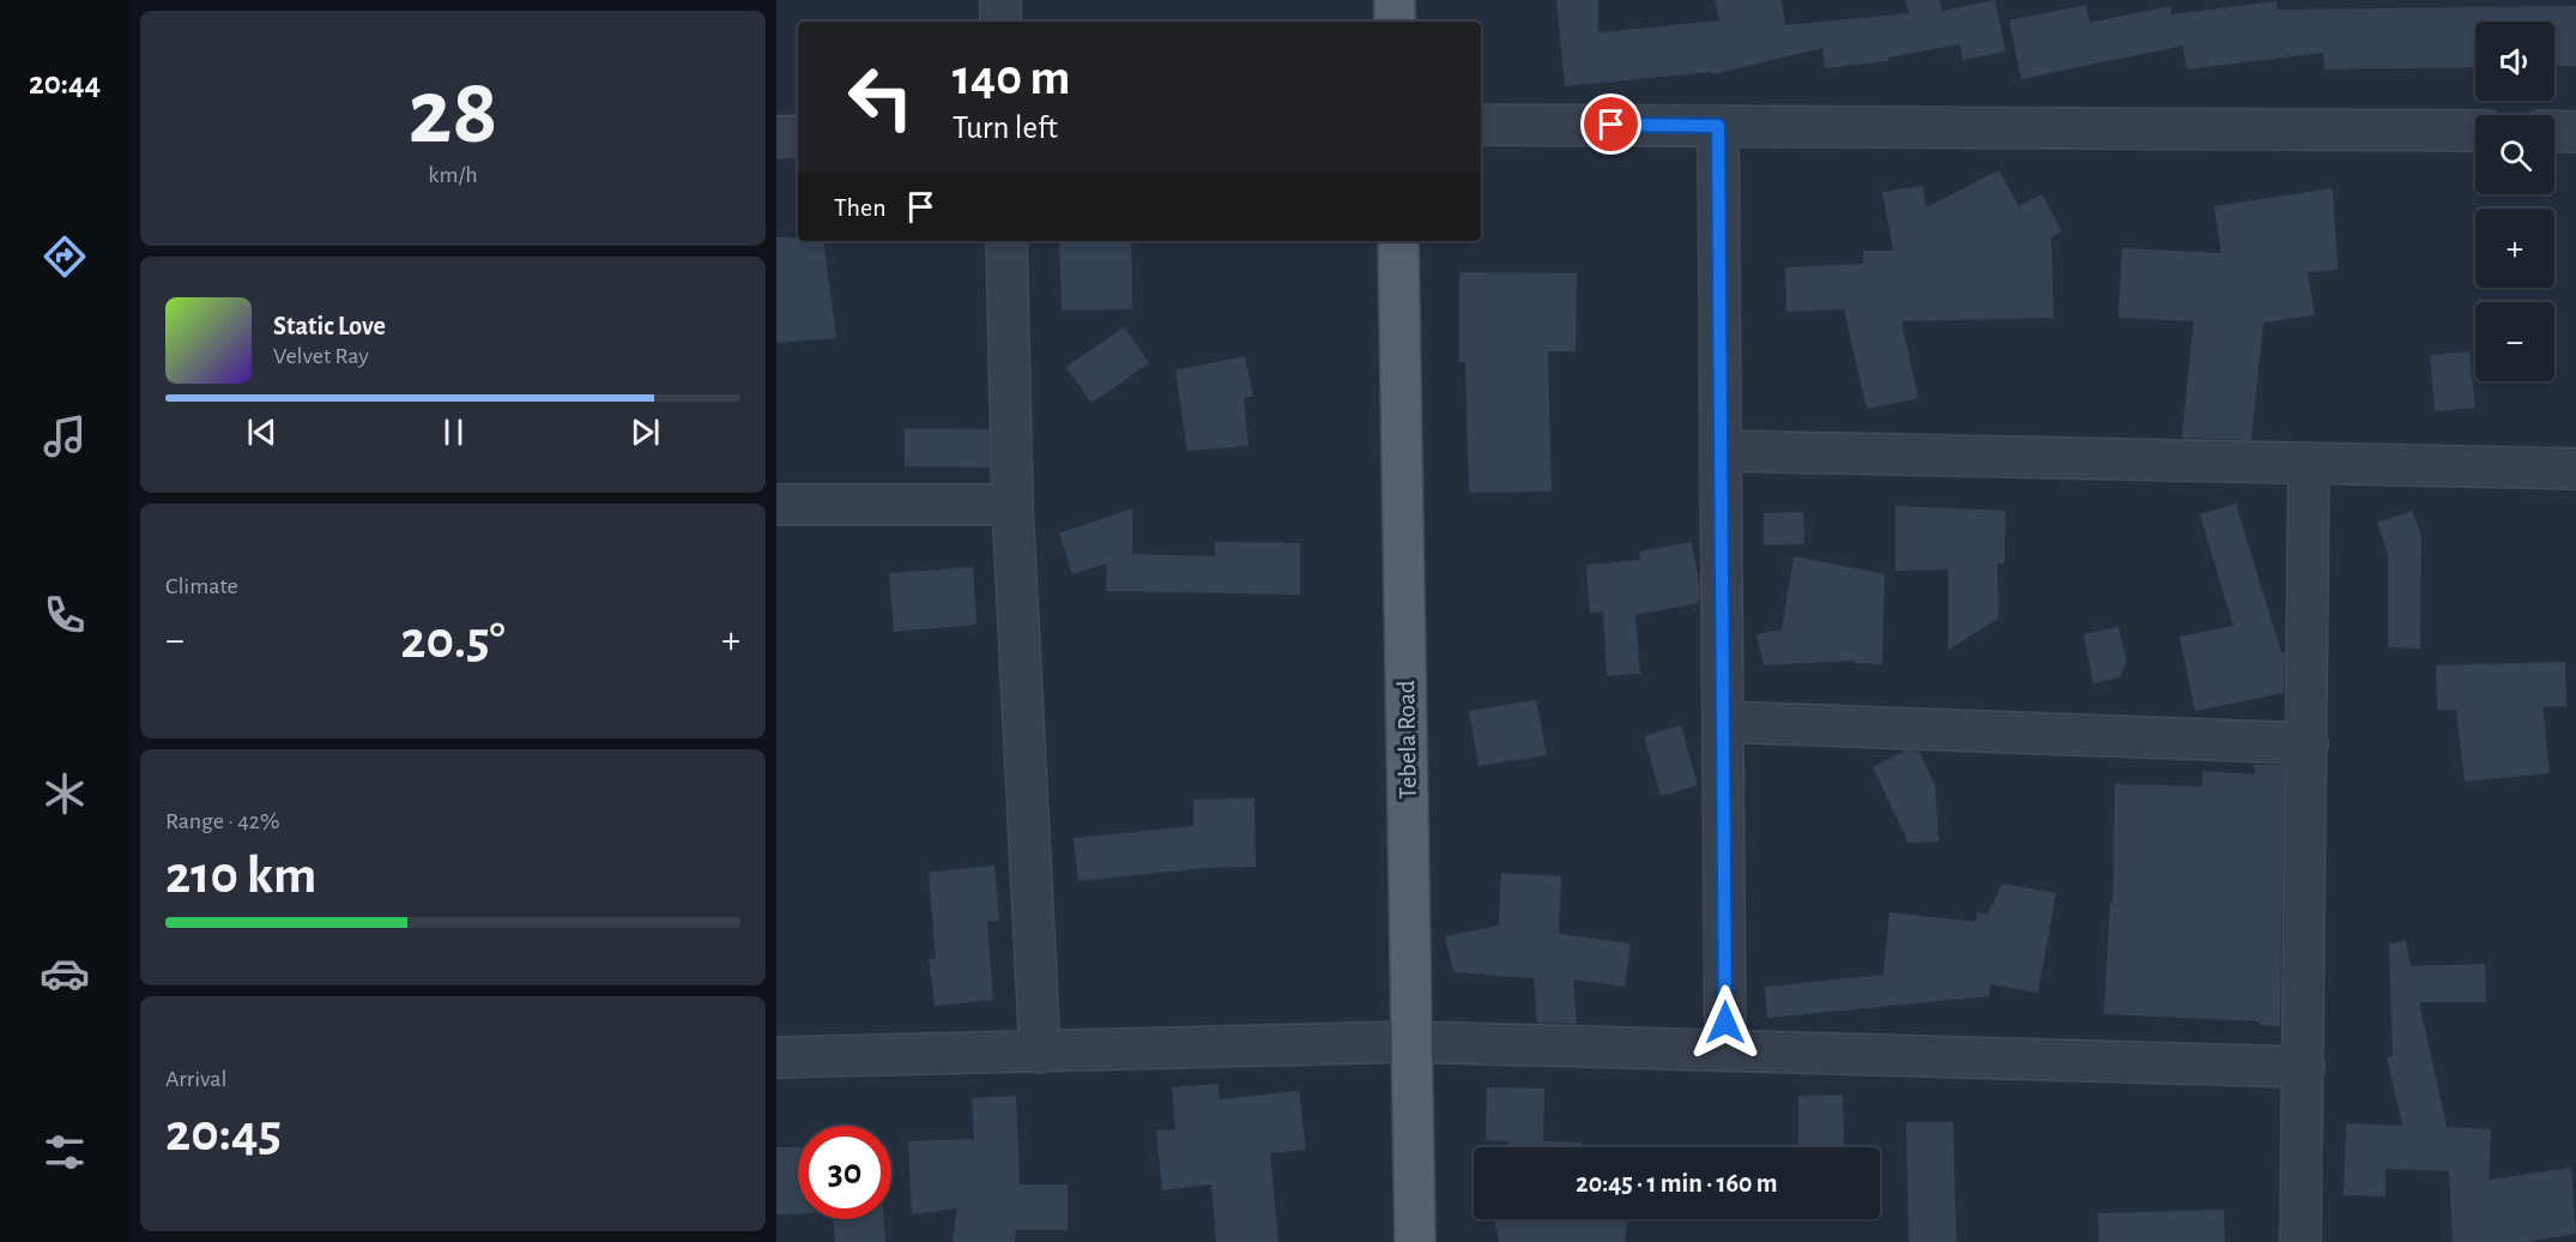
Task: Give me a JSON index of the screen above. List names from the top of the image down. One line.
{"streets":{"main road":["Tebela Road"]},"page":{"tabs":"20:44","tile":[["28","km/h"],"Climate",["Range · 42%","210 km"],["Arrival","20:45"]],"map_buttons":["+","−"],"turn":["140 m","Turn left"],"then":"Then","song":["Static Love","Velvet Ray"],"heat":["−","20.5°","+"],"limit":"30","trip":"20:45 · 1 min · 160 m"}}
